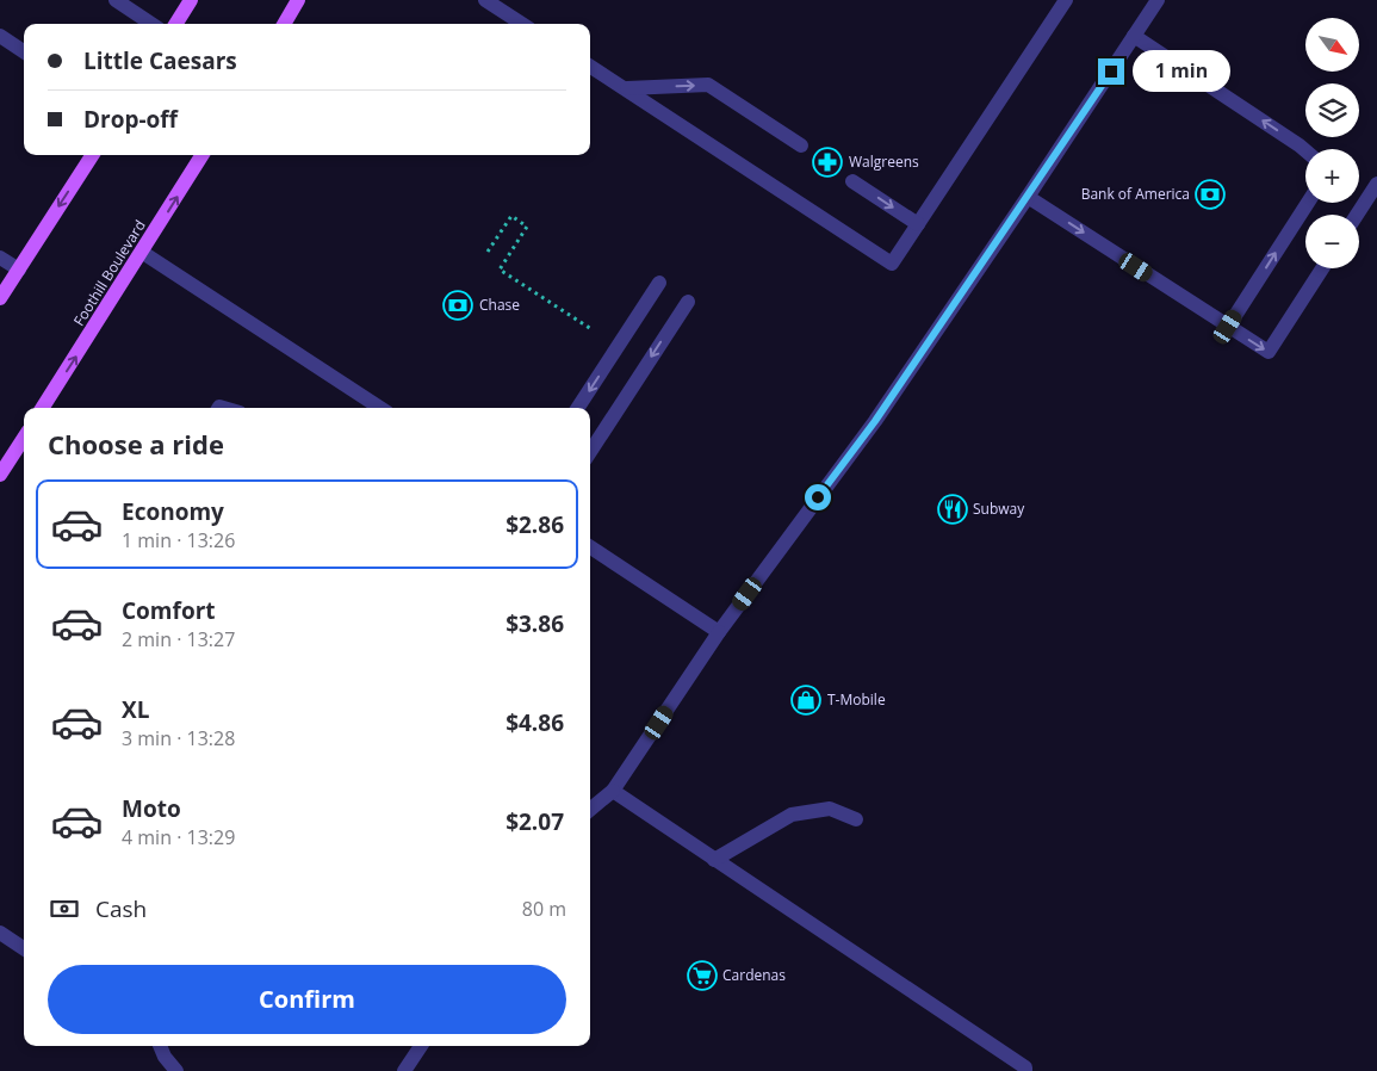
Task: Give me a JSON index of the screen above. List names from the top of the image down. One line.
{"streets":{"main road":["Foothill Boulevard"]},"places":{"pharmacy":["Walgreens"],"bank":["Bank of America","Chase"],"restaurant":["Subway"],"shop":["T-Mobile"],"supermarket":["Cardenas"]},"north":"bottom right","page":{"map_buttons":["+","−"],"banner":["Little Caesars","Drop-off"],"bubble":"1 min","heading":"Choose a ride","list":[{"name":"Economy","note":"1 min · 13:26","value":"$2.86"},{"name":"Comfort","note":"2 min · 13:27","value":"$3.86"},{"name":"XL","note":"3 min · 13:28","value":"$4.86"},{"name":"Moto","note":"4 min · 13:29","value":"$2.07"}],"pay":["Cash","80 m"],"buttons":"Confirm"}}
